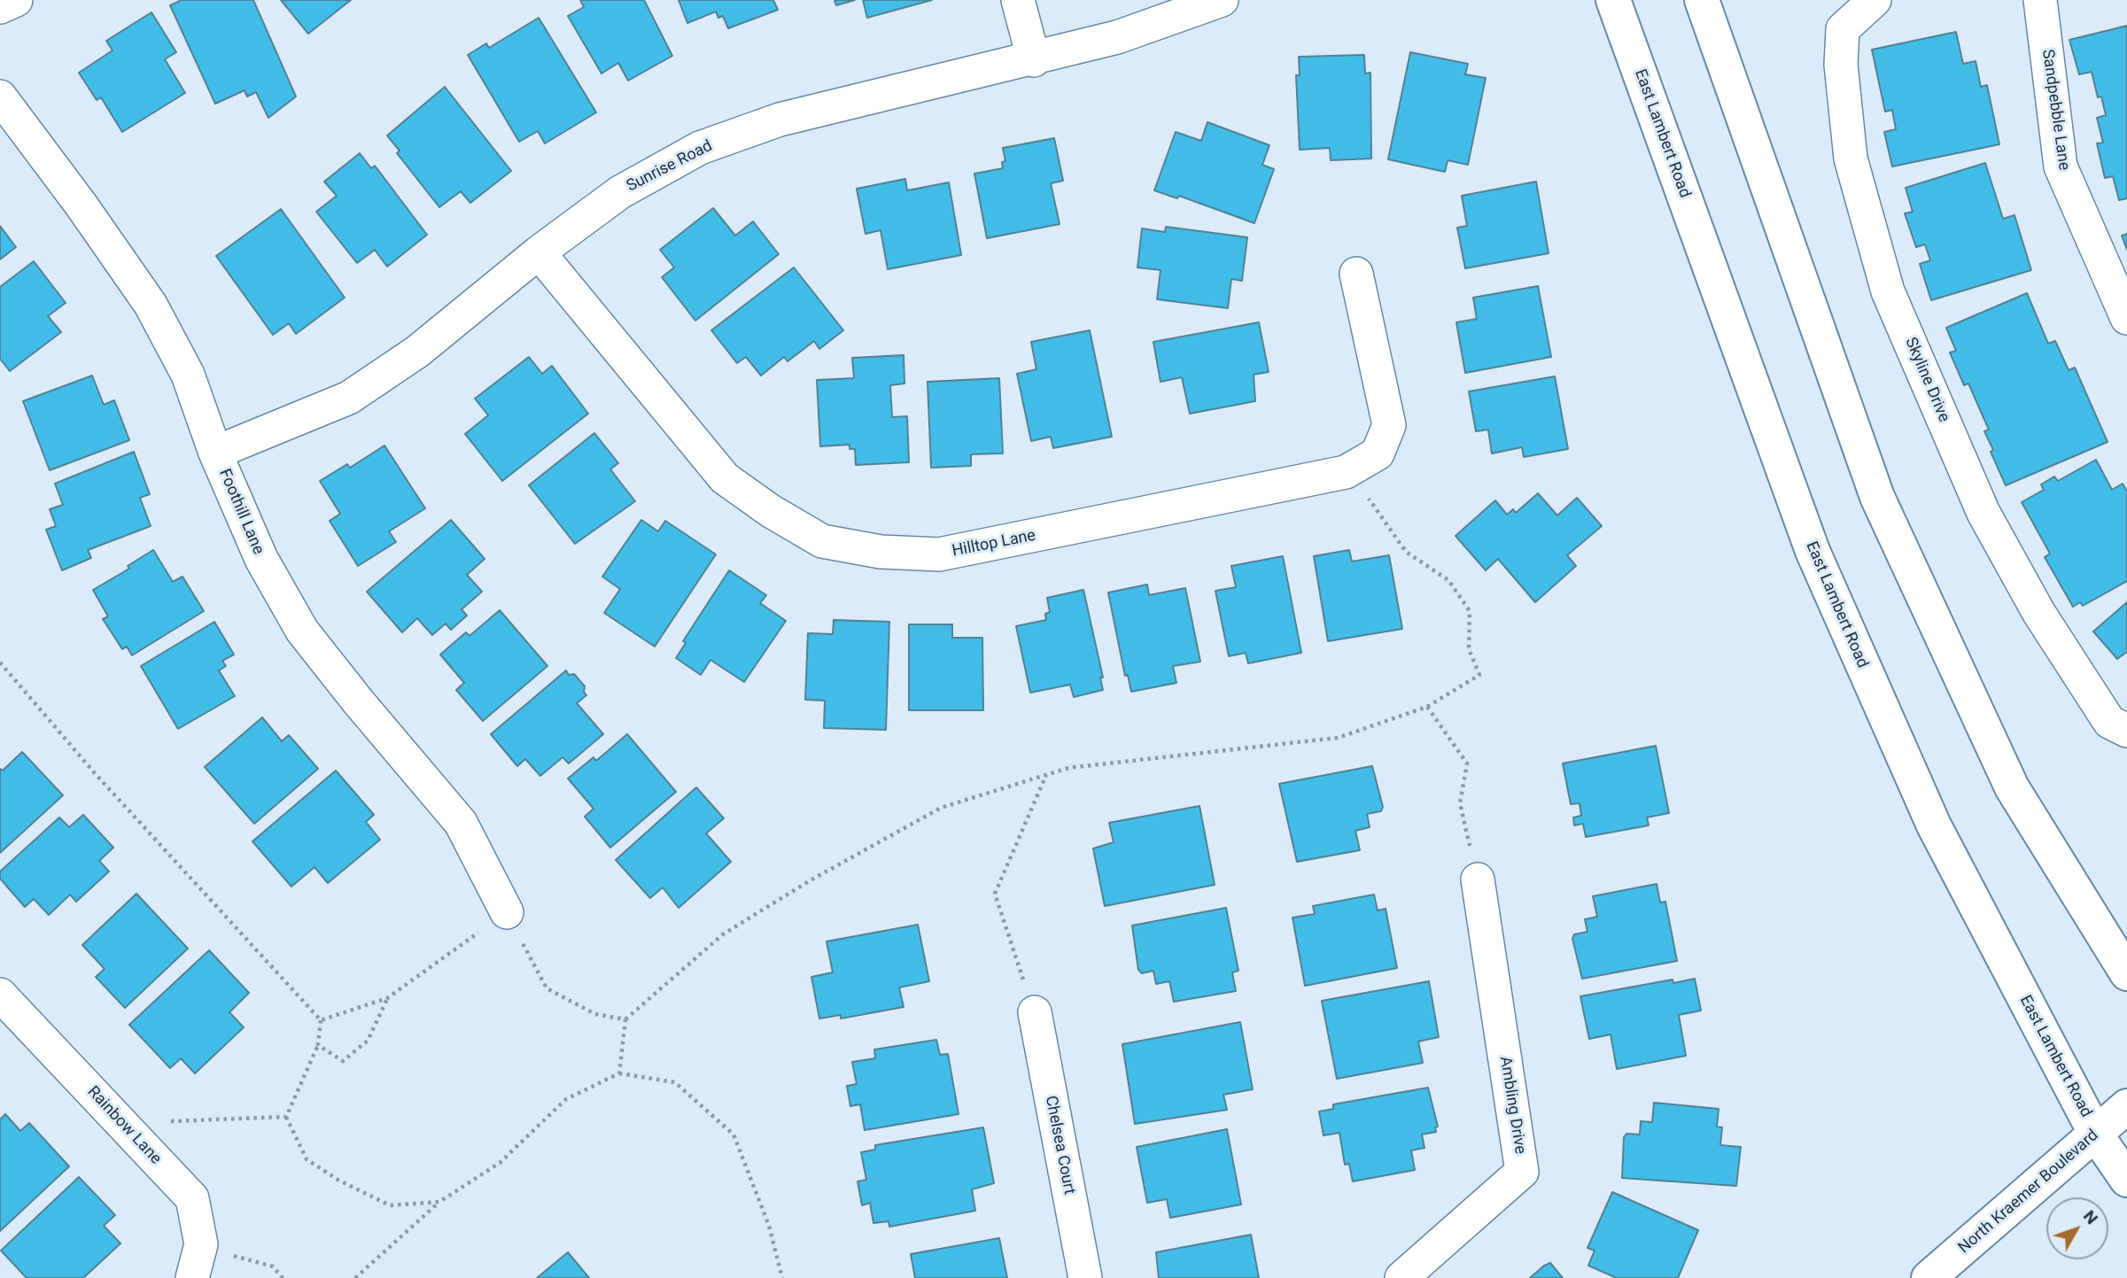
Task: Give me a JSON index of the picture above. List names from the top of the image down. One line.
{"streets":{"main road":["East Lambert Road","North Kraemer Boulevard"],"street":["Sandpebble Lane","Sunrise Road","Skyline Drive","Foothill Lane","Hilltop Lane","Ambling Drive","Rainbow Lane","Chelsea Court"]},"crossings":[["East Lambert Road","North Kraemer Boulevard"],["Sunrise Road","Foothill Lane"],["Sunrise Road","Hilltop Lane"]],"north":"top right"}
